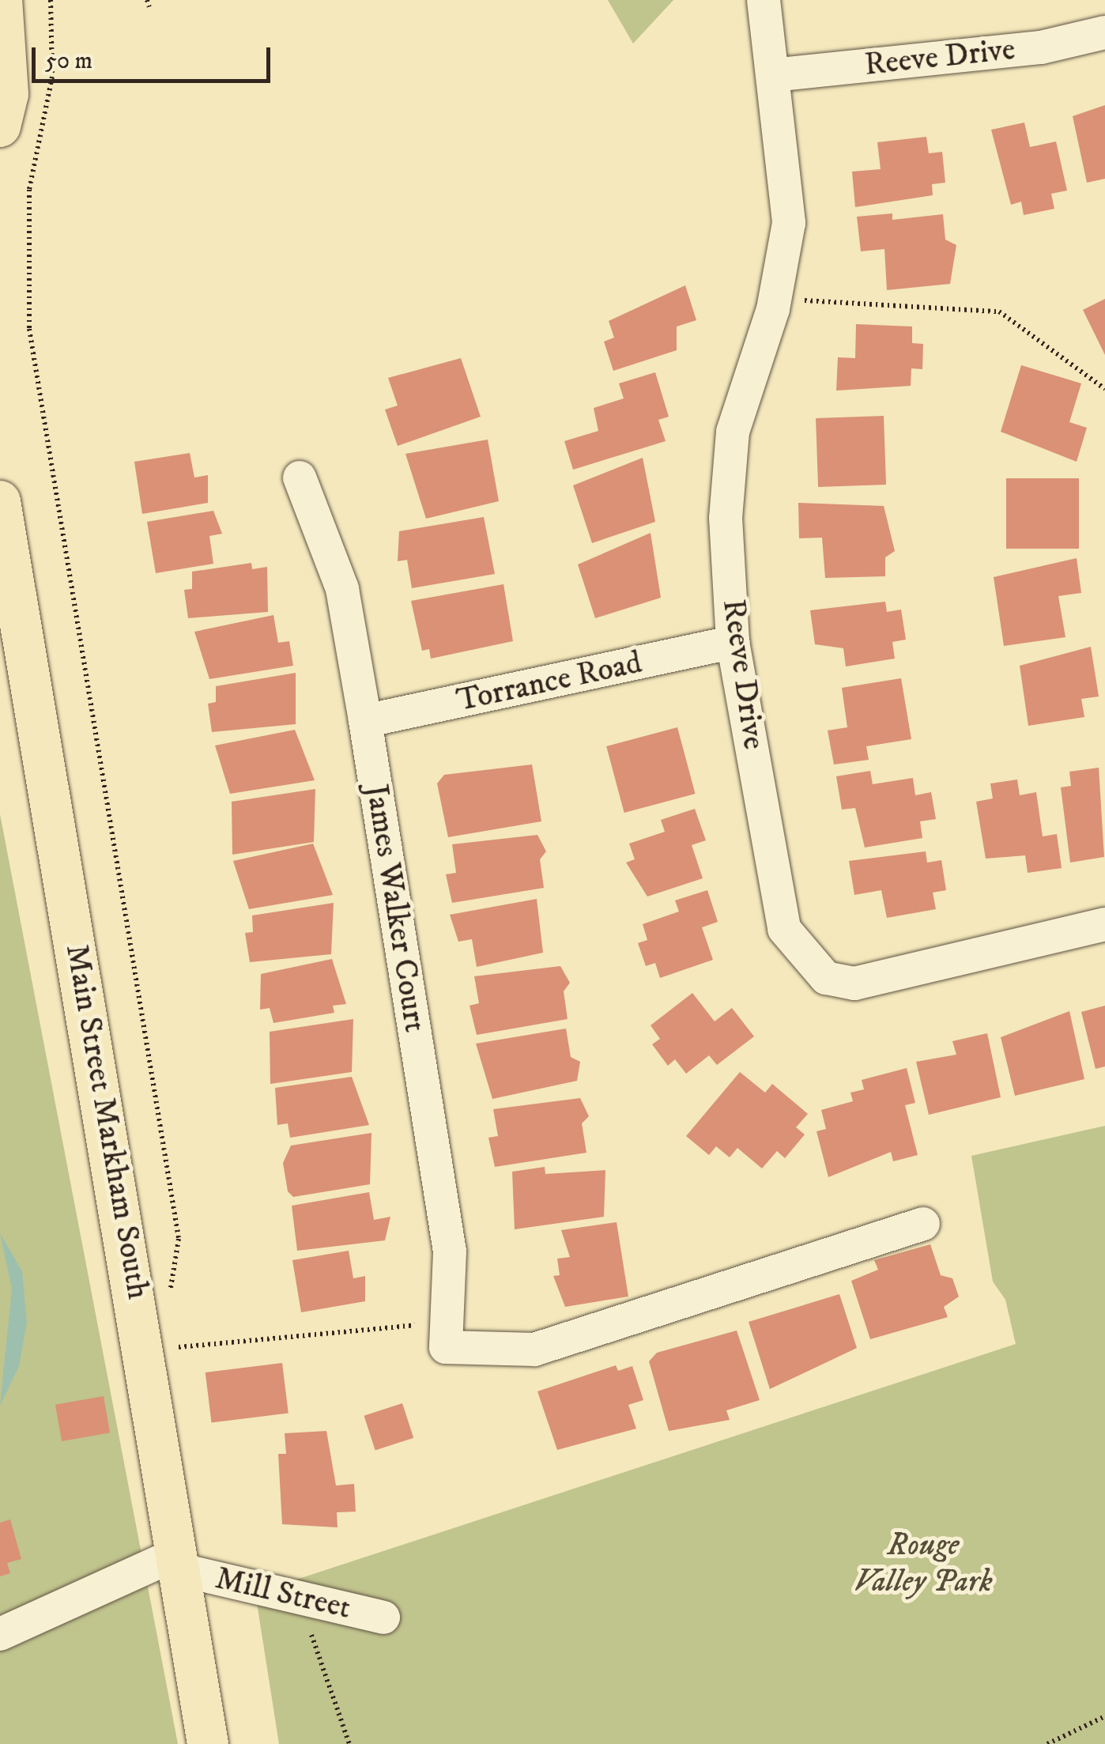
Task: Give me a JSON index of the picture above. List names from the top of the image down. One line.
{"streets":{"main road":["Main Street Markham South"],"street":["Reeve Drive","Torrance Road","James Walker Court","Mill Street"]},"crossings":[["Reeve Drive","Torrance Road"],["Torrance Road","James Walker Court"],["Main Street Markham South","Mill Street"]],"parks":["Rouge Valley Park"],"scale_bar":"50 m"}
